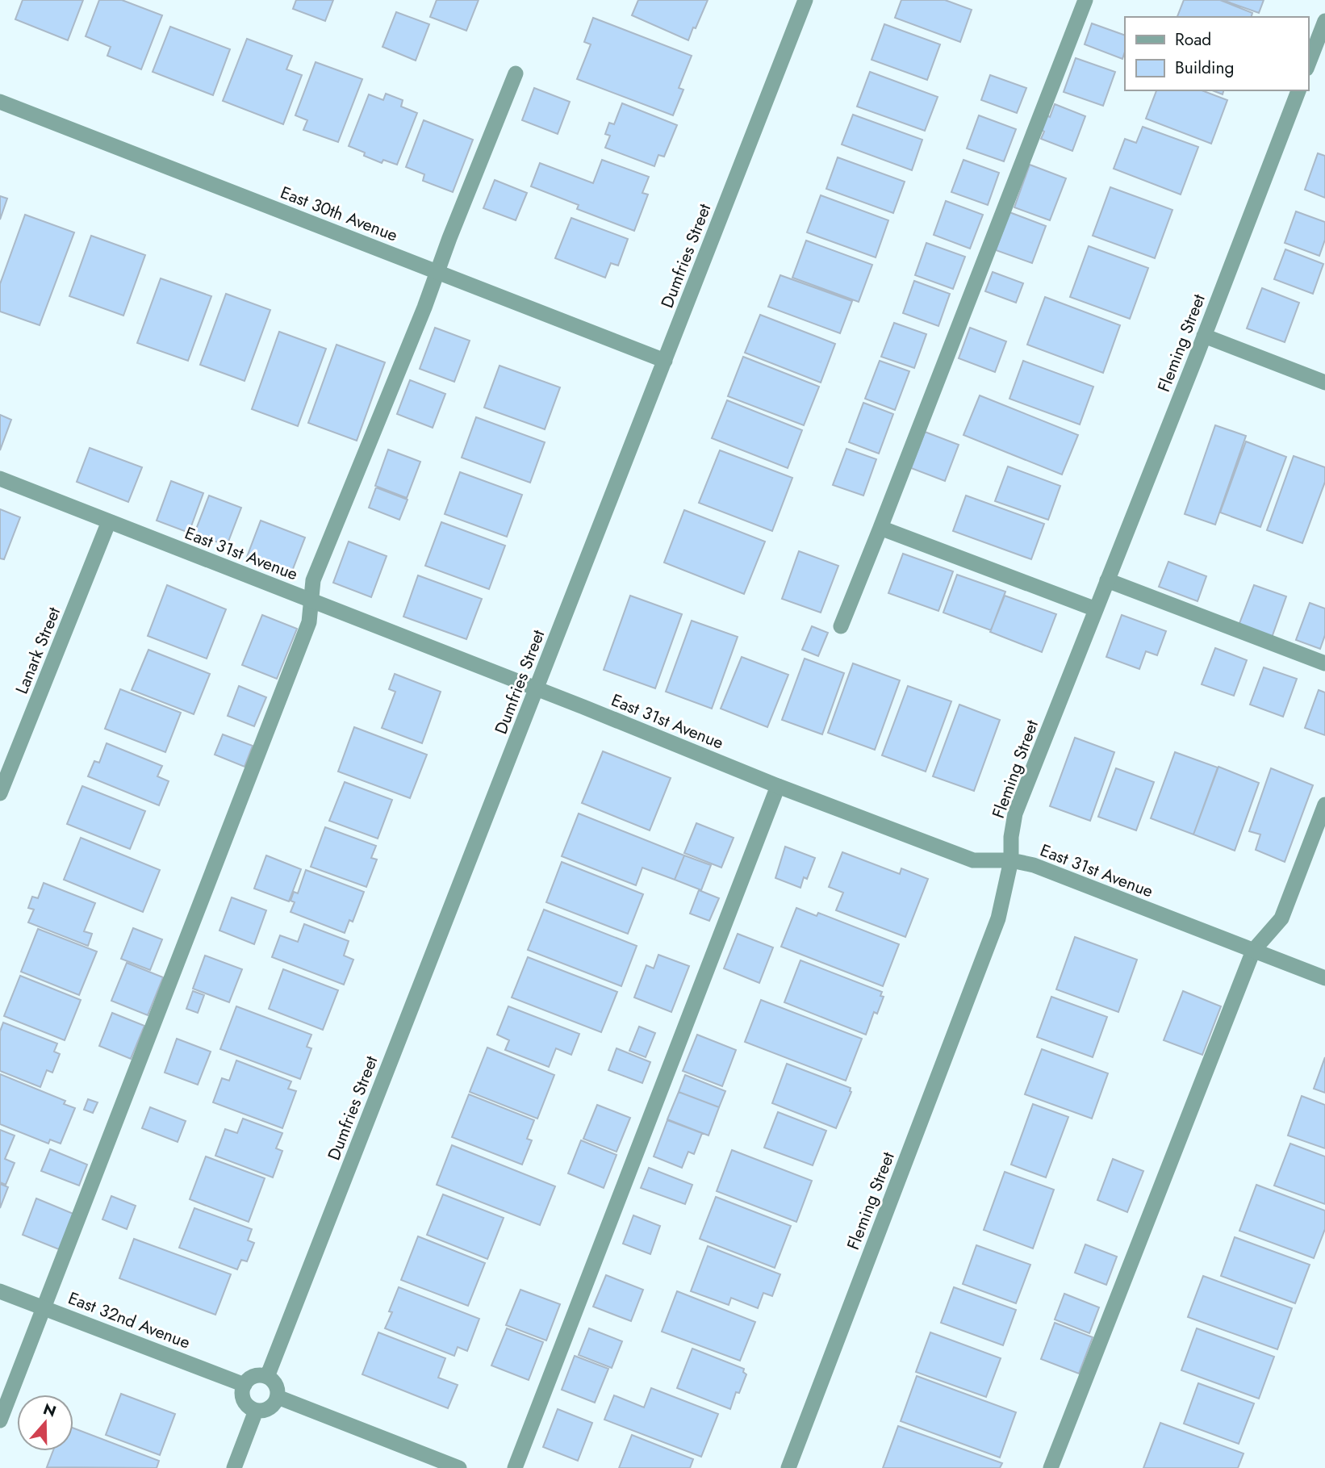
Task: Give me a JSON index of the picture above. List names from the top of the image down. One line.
{"streets":{"street":["East 30th Avenue","Dumfries Street","Fleming Street","East 31st Avenue","Lanark Street","East 32nd Avenue"]},"crossings":[["East 30th Avenue","Dumfries Street"],["Dumfries Street","East 31st Avenue"],["Dumfries Street","East 32nd Avenue"],["Fleming Street","East 31st Avenue"],["East 31st Avenue","Lanark Street"]],"legend":["Road","Building"],"north":"top"}
